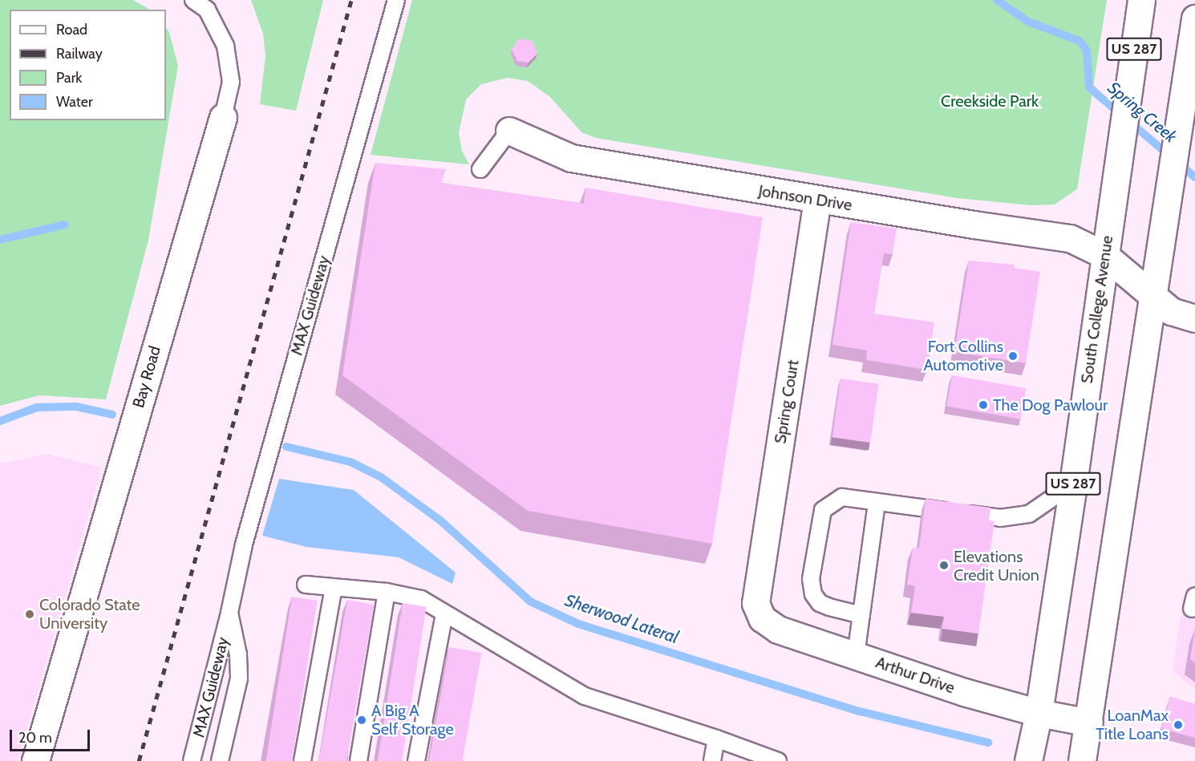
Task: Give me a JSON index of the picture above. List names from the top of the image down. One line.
{"streets":{"main road":["US 287","Johnson Drive","South College Avenue","Bay Road","Spring Court","Arthur Drive"],"lane":["MAX Guideway"]},"crossings":[["US 287","Johnson Drive"],["US 287","Arthur Drive"],["Johnson Drive","South College Avenue"],["Johnson Drive","Spring Court"],["South College Avenue","Arthur Drive"],["Spring Court","Arthur Drive"]],"water":["Spring Creek","Sherwood Lateral"],"parks":["Creekside Park"],"places":["Fort Collins Automotive","The Dog Pawlour","Elevations Credit Union","Colorado State University","A Big A Self Storage","LoanMax Title Loans"],"legend":["Road","Railway","Park","Water"],"scale_bar":"20 m"}
